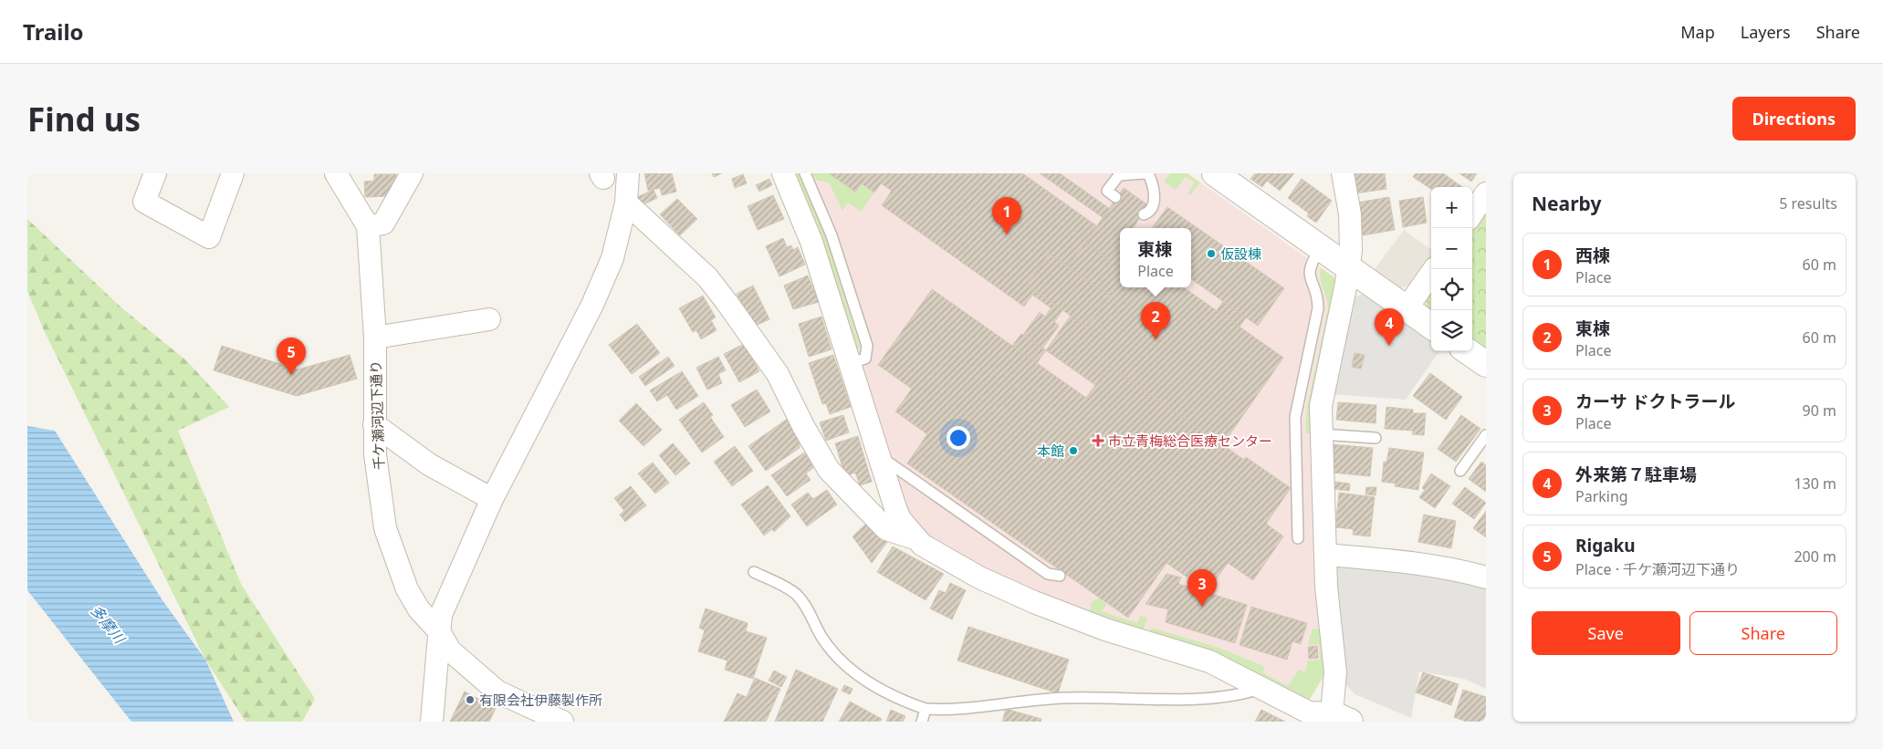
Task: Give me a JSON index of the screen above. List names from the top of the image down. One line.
{"streets":{"street":["千ケ瀬河辺下通り"]},"water":["多摩川"],"places":{"other":["仮設棟","本館","有限会社伊藤製作所"],"health":["市立青梅総合医療センター"]},"page":{"header":"Trailo","nav":["Map","Layers","Share"],"buttons":["Directions",["Save","Share"]],"title":"Find us","heading":["Nearby","5 results"],"map_buttons":["+","−"],"pins":["1","2","4","5","3"],"popup":["東棟","Place"],"list":[{"mark":"1","name":"西棟","note":"Place","value":"60 m"},{"mark":"2","name":"東棟","note":"Place","value":"60 m"},{"mark":"3","name":"カーサ ドクトラール","note":"Place","value":"90 m"},{"mark":"4","name":"外来第７駐車場","note":"Parking","value":"130 m"},{"mark":"5","name":"Rigaku","note":"Place · 千ケ瀬河辺下通り","value":"200 m"}]}}
